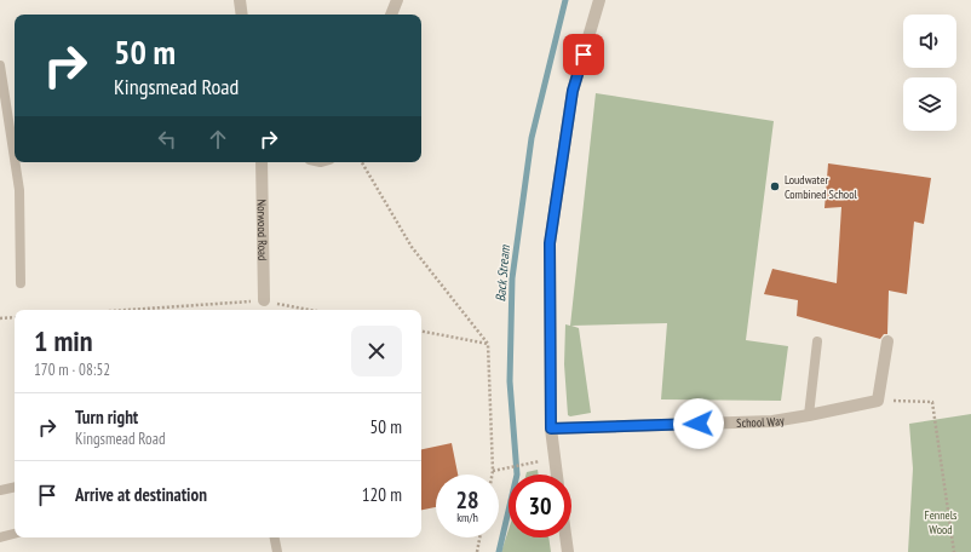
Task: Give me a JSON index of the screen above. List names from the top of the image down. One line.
{"streets":{"street":["Norwood Road","School Way"]},"water":["Back Stream"],"parks":["Fennels Wood"],"places":["Loudwater Combined School"],"page":{"turn":["50 m","Kingsmead Road"],"heading":["1 min","170 m · 08:52"],"list":[{"name":"Turn right","note":"Kingsmead Road","value":"50 m"},{"name":"Arrive at destination","value":"120 m"}],"speed":"28 km/h","limit":"30"}}
